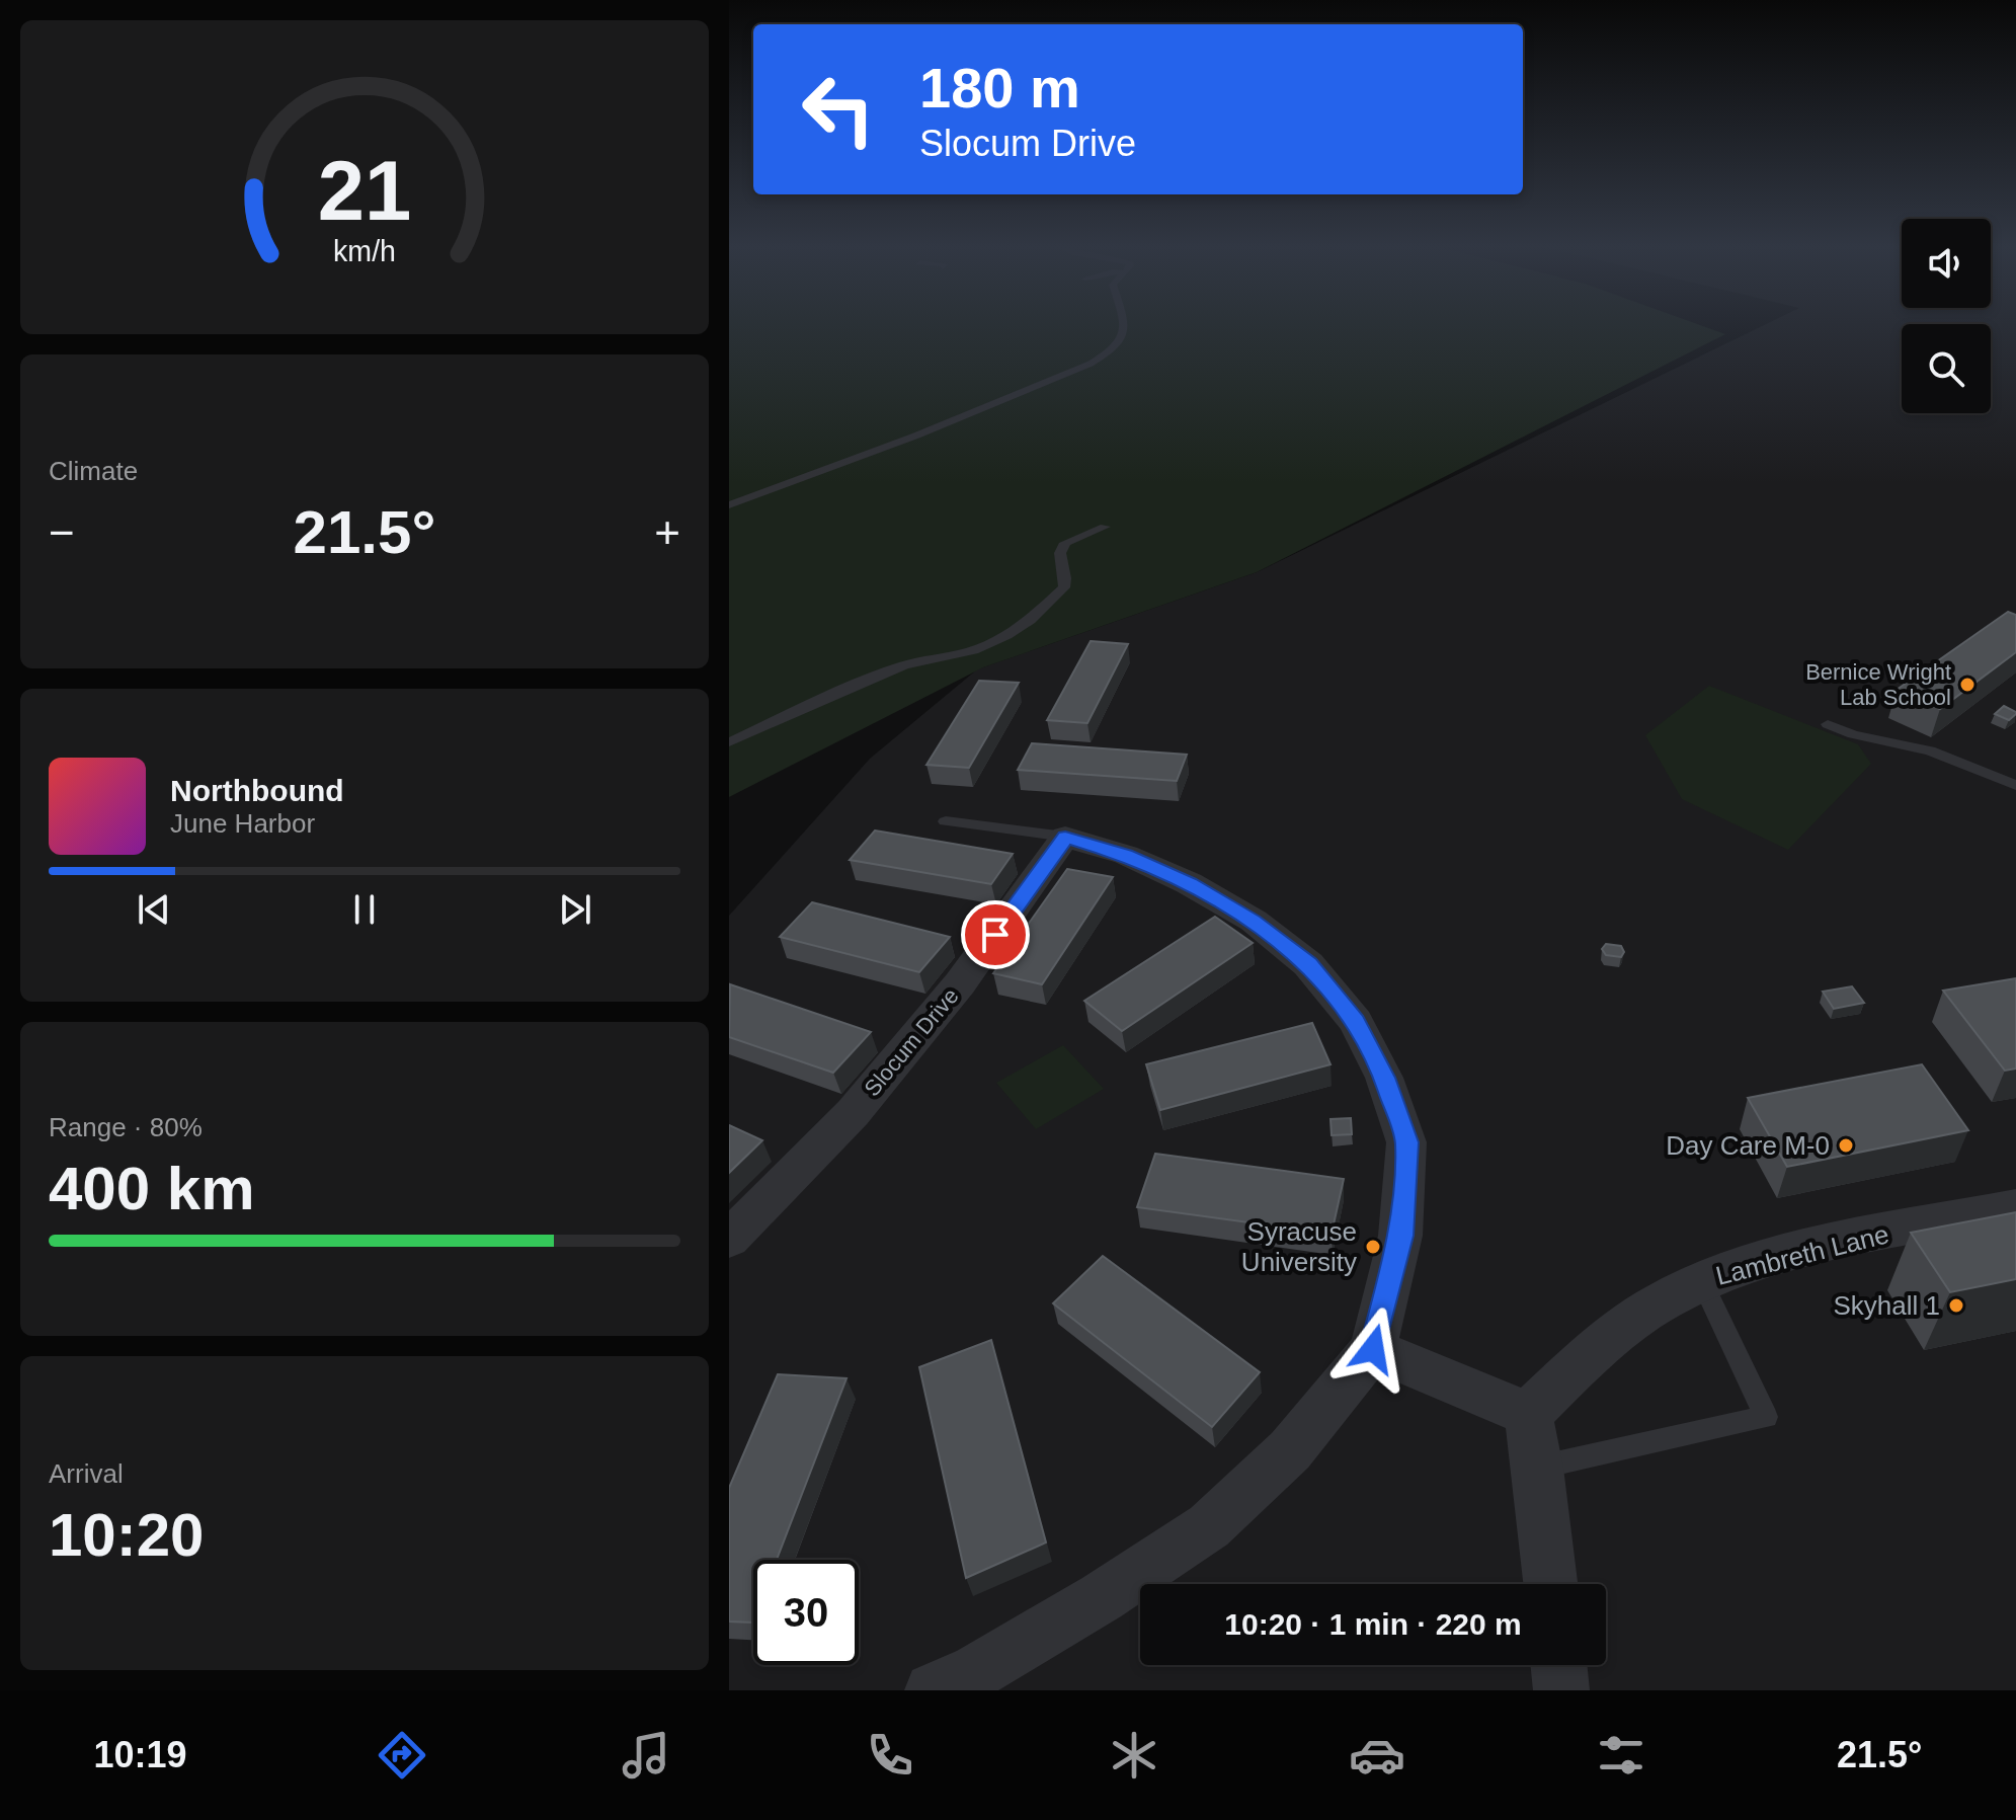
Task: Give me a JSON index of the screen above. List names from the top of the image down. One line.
{"streets":{"street":["Slocum Drive","Lambreth Lane"]},"places":["Bernice Wright Lab School","Day Care M-0","Syracuse University","Skyhall 1"],"page":{"turn":["180 m","Slocum Drive"],"tile":["Climate",["Range · 80%","400 km"],["Arrival","10:20"]],"heat":["−","21.5°","+"],"song":["Northbound","June Harbor"],"limit":"30","trip":"10:20 · 1 min · 220 m","tabs":["10:19","21.5°"],"gauge":["21","km/h"]}}
